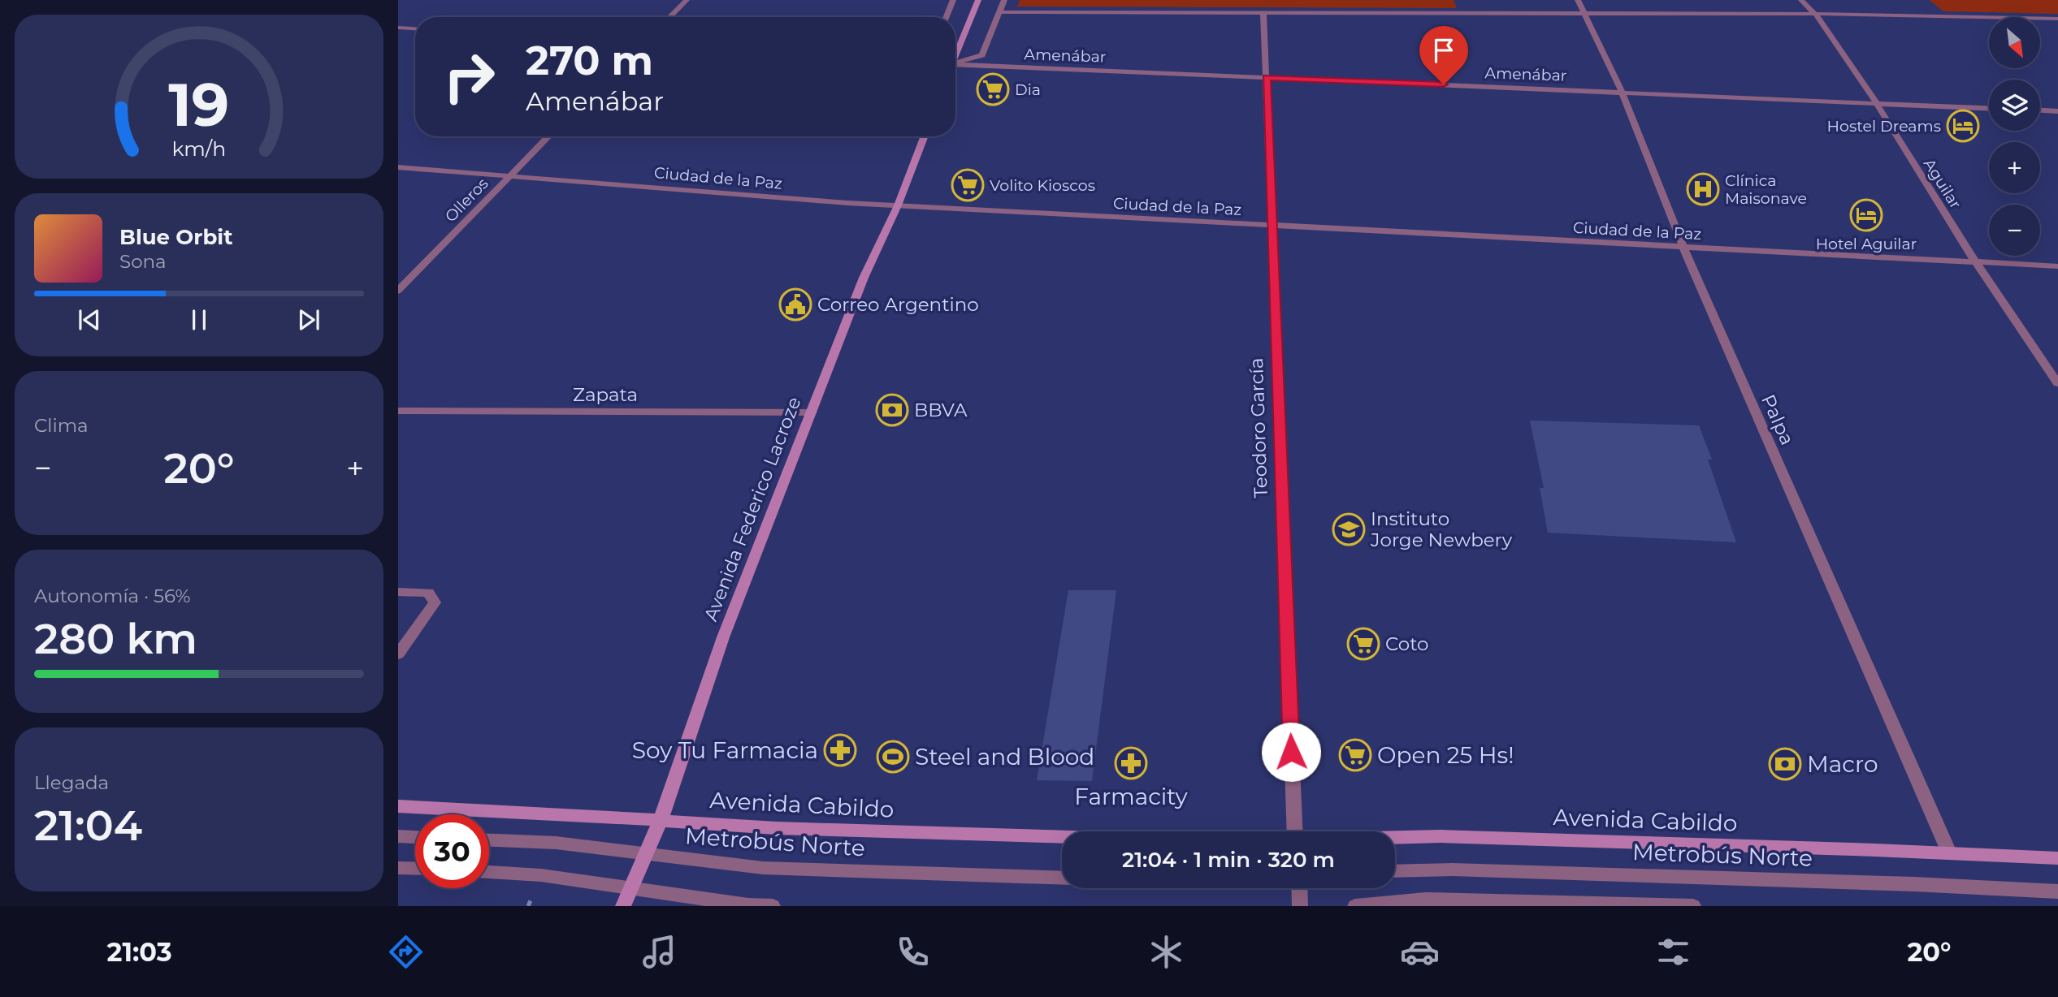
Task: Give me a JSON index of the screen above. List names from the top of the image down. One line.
{"streets":{"main road":["Avenida Federico Lacroze","Avenida Cabildo"],"street":["Amenábar","Ciudad de la Paz","Aguilar","Olleros","Zapata","Palpa","Teodoro García","Metrobús Norte"]},"crossings":[["Amenábar","Aguilar"],["Amenábar","Palpa"],["Amenábar","Teodoro García"],["Ciudad de la Paz","Aguilar"],["Ciudad de la Paz","Olleros"],["Ciudad de la Paz","Palpa"],["Ciudad de la Paz","Teodoro García"],["Ciudad de la Paz","Avenida Federico Lacroze"],["Zapata","Avenida Federico Lacroze"],["Palpa","Avenida Cabildo"],["Avenida Federico Lacroze","Avenida Cabildo"],["Avenida Federico Lacroze","Metrobús Norte"]],"places":{"supermarket":["Dia","Volito Kioscos","Coto","Open 25 Hs!"],"hotel":["Hostel Dreams","Hotel Aguilar"],"hospital":["Clínica Maisonave"],"public building":["Correo Argentino"],"bank":["BBVA","Macro"],"school or university":["Instituto Jorge Newbery"],"pharmacy":["Soy Tu Farmacia","Farmacity"],"sports":["Steel and Blood"]},"north":"bottom right","page":{"map_buttons":["+","−"],"turn":["270 m","Amenábar"],"song":["Blue Orbit","Sona"],"tile":["Clima",["Autonomía · 56%","280 km"],["Llegada","21:04"]],"heat":["−","20°","+"],"limit":"30","trip":"21:04 · 1 min · 320 m","tabs":["21:03","20°"],"gauge":["19","km/h"]}}
